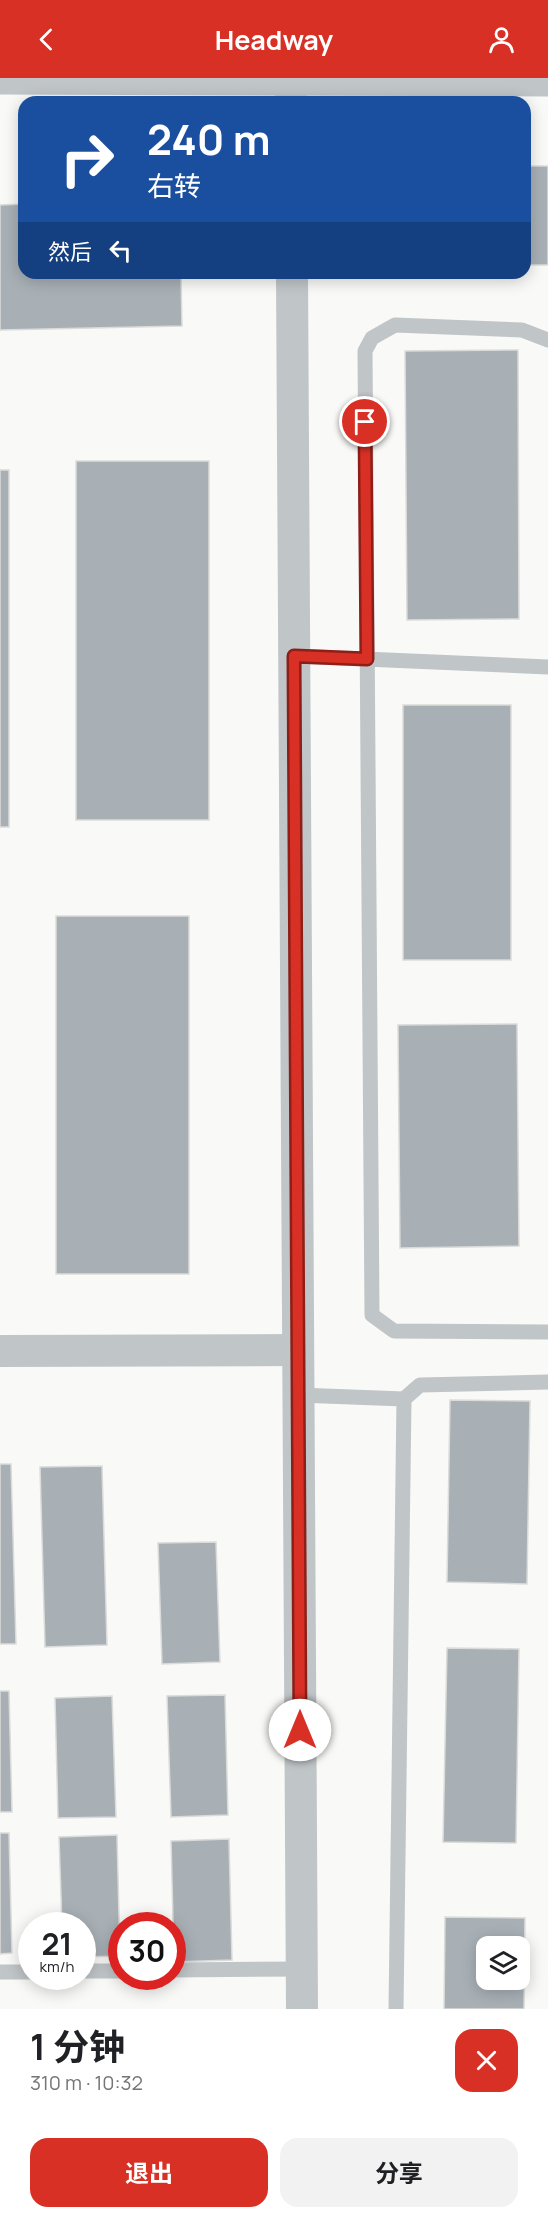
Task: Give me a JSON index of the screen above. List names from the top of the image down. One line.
{"page":{"header":"Headway","turn":["240 m","右转"],"then":"然后","speed":"21 km/h","limit":"30","heading":["1 分钟","310 m · 10:32"],"buttons":["退出","分享"]}}
